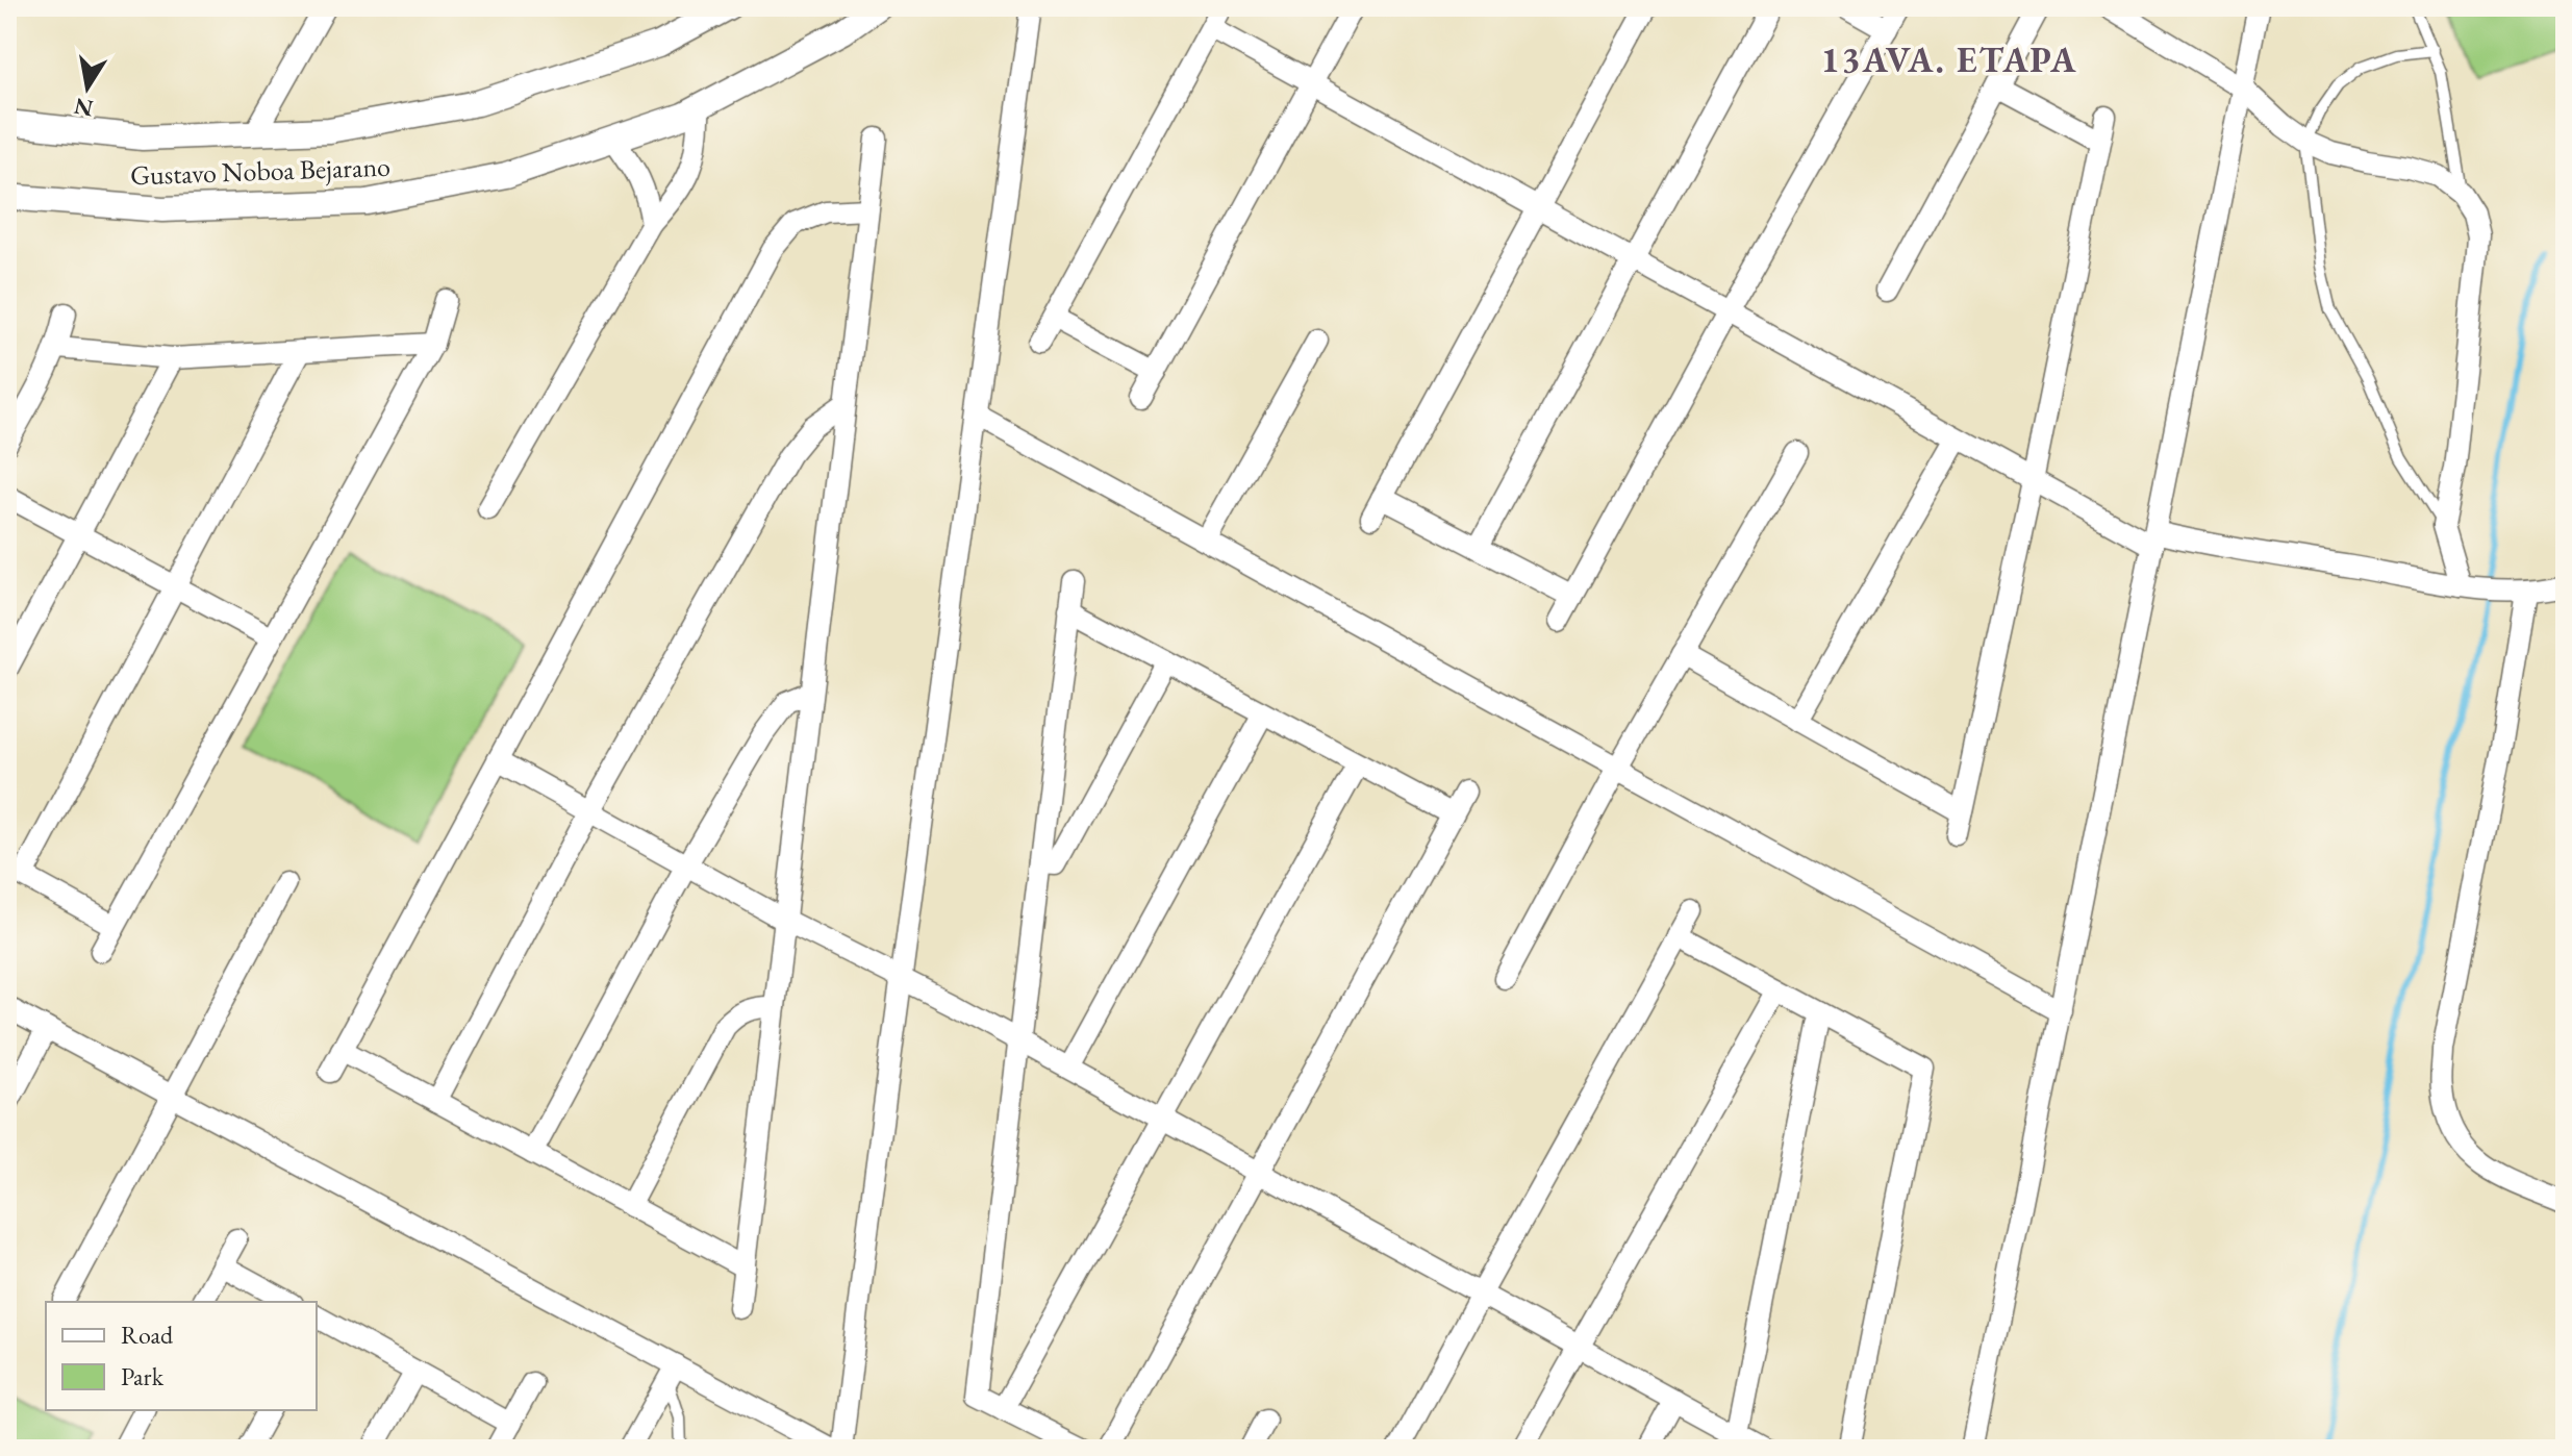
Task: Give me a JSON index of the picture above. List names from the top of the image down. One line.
{"streets":{"street":["Gustavo Noboa Bejarano"]},"districts":["13AVA. ETAPA"],"legend":["Road","Park"],"north":"bottom"}
